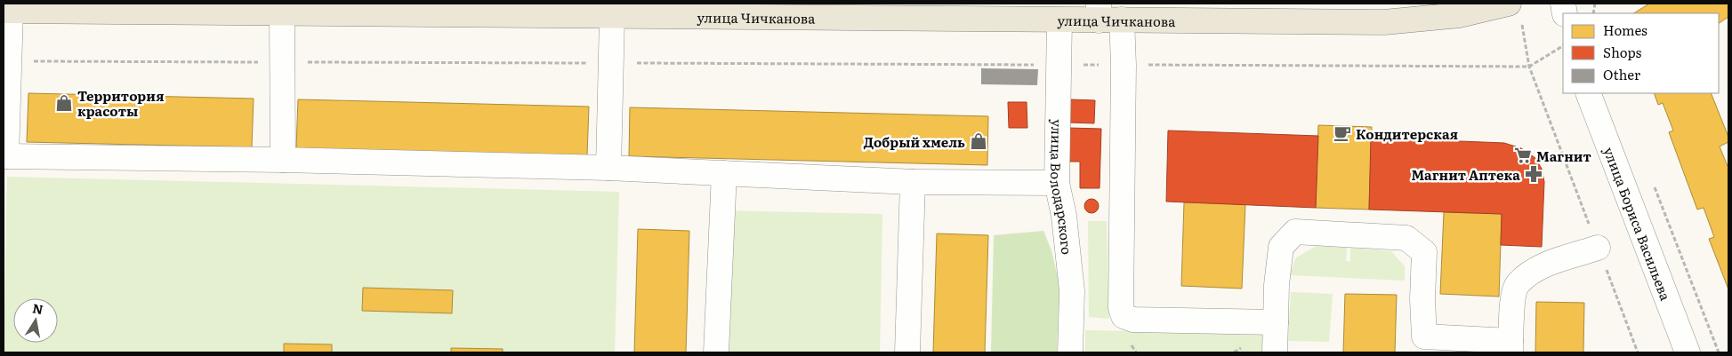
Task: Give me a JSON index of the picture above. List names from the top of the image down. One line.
{"streets":{"main road":["улица Чичканова"],"street":["улица Володарского","улица Бориса Васильева"]},"crossings":[["улица Чичканова","улица Володарского"]],"places":{"shop":["Территория красоты","Добрый хмель"],"cafe":["Кондитерская"],"supermarket":["Магнит"],"pharmacy":["Магнит Аптека"]},"legend":["Homes","Shops","Other"],"north":"top"}
